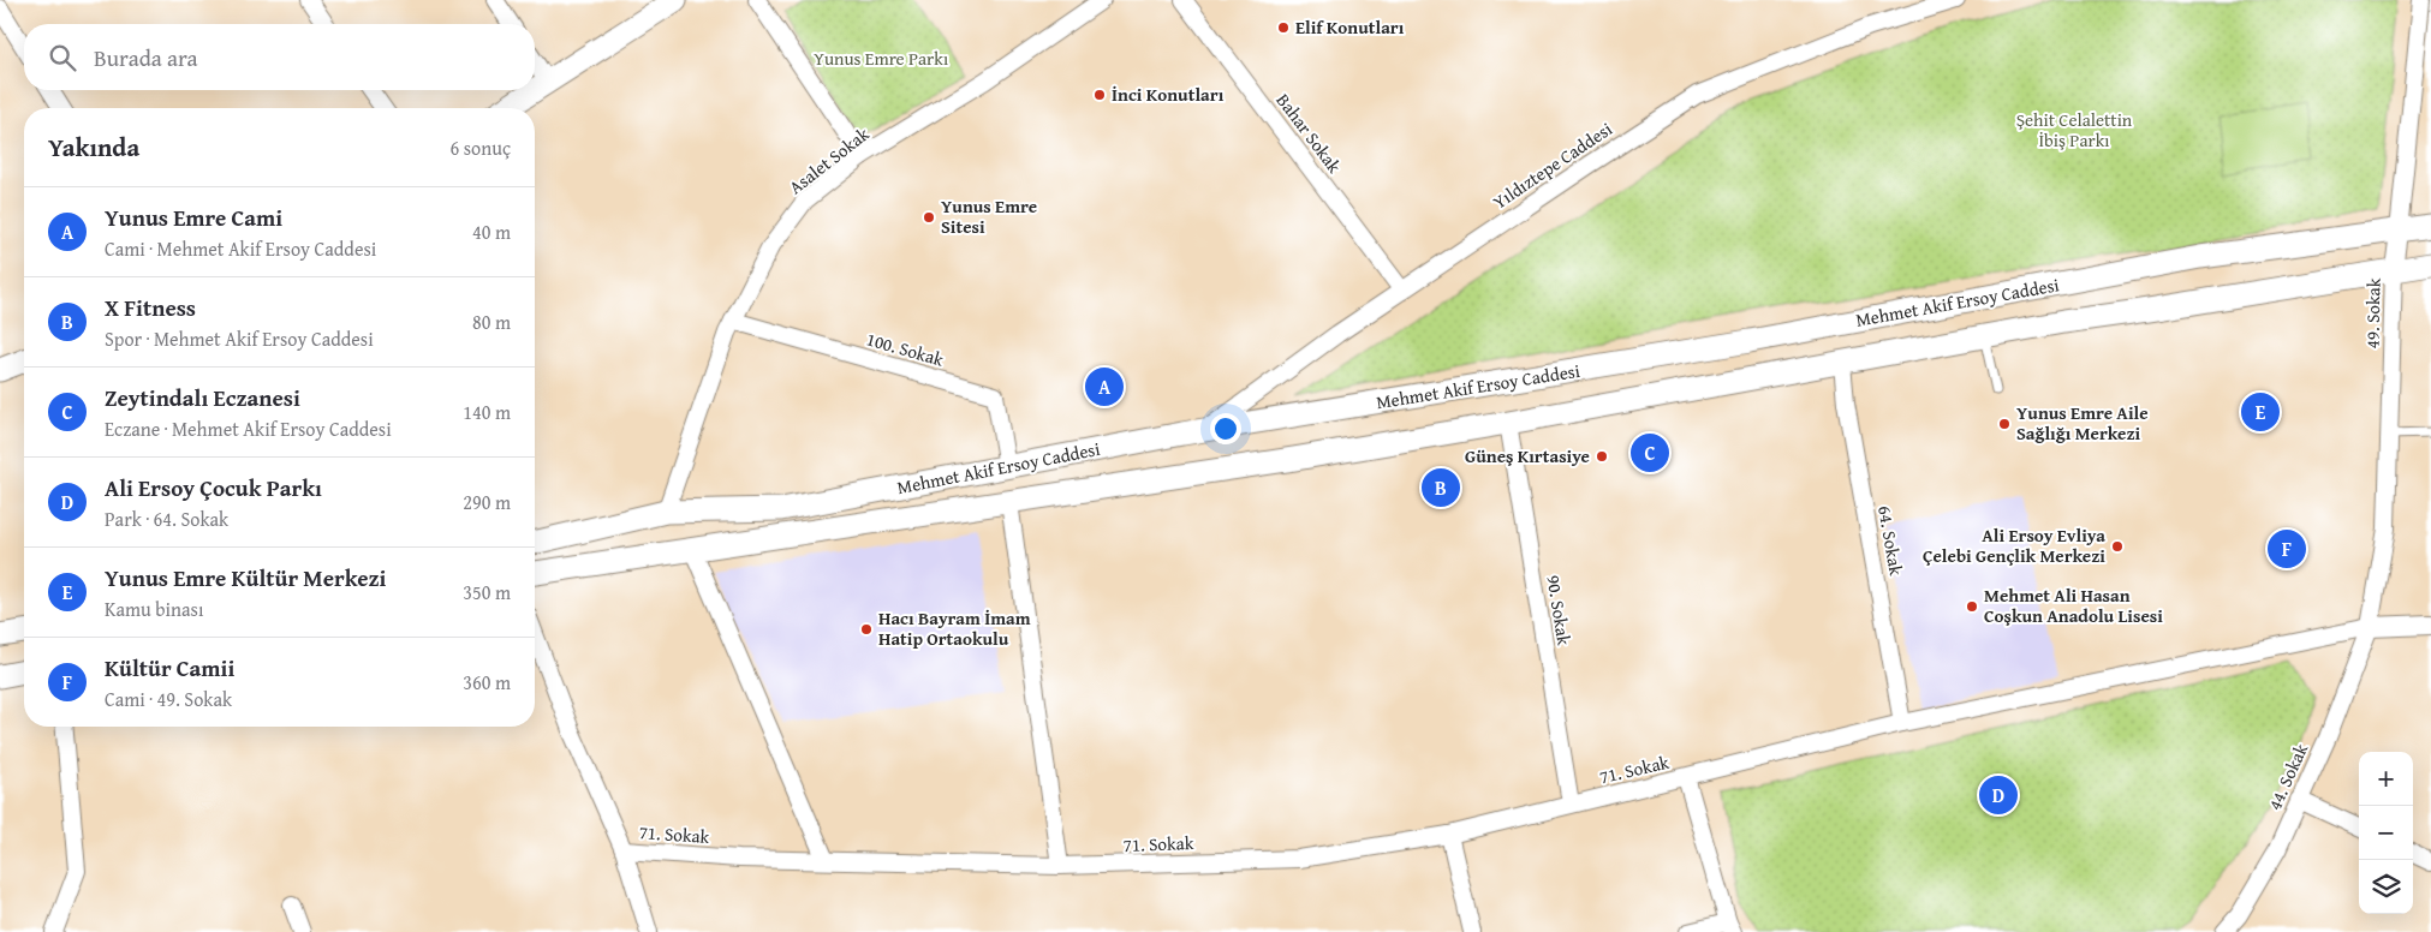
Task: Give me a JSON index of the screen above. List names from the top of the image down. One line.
{"streets":{"main road":["Mehmet Akif Ersoy Caddesi"],"street":["Bahar Sokak","Asalet Sokak","Yıldıztepe Caddesi","49. Sokak","100. Sokak","64. Sokak","90. Sokak","71. Sokak","44. Sokak"]},"crossings":[["Bahar Sokak","Yıldıztepe Caddesi"],["Asalet Sokak","Mehmet Akif Ersoy Caddesi"],["Asalet Sokak","100. Sokak"],["Yıldıztepe Caddesi","Mehmet Akif Ersoy Caddesi"],["Mehmet Akif Ersoy Caddesi","49. Sokak"],["Mehmet Akif Ersoy Caddesi","100. Sokak"],["Mehmet Akif Ersoy Caddesi","64. Sokak"],["Mehmet Akif Ersoy Caddesi","90. Sokak"],["49. Sokak","71. Sokak"],["49. Sokak","44. Sokak"],["64. Sokak","71. Sokak"],["90. Sokak","71. Sokak"],["71. Sokak","44. Sokak"]],"parks":["Yunus Emre Parkı","Şehit Celalettin İbiş Parkı"],"places":["Elif Konutları","İnci Konutları","Yunus Emre Sitesi","Yunus Emre Aile Sağlığı Merkezi","Güneş Kırtasiye","Ali Ersoy Evliya Çelebi Gençlik Merkezi","Mehmet Ali Hasan Coşkun Anadolu Lisesi","Hacı Bayram İmam Hatip Ortaokulu"],"page":{"search":"Burada ara","heading":["Yakında","6 sonuç"],"list":[{"mark":"A","name":"Yunus Emre Cami","note":"Cami · Mehmet Akif Ersoy Caddesi","value":"40 m"},{"mark":"B","name":"X Fitness","note":"Spor · Mehmet Akif Ersoy Caddesi","value":"80 m"},{"mark":"C","name":"Zeytindalı Eczanesi","note":"Eczane · Mehmet Akif Ersoy Caddesi","value":"140 m"},{"mark":"D","name":"Ali Ersoy Çocuk Parkı","note":"Park · 64. Sokak","value":"290 m"},{"mark":"E","name":"Yunus Emre Kültür Merkezi","note":"Kamu binası","value":"350 m"},{"mark":"F","name":"Kültür Camii","note":"Cami · 49. Sokak","value":"360 m"}],"pins":["A","E","C","B","F","D"],"map_buttons":["+","−"]}}
